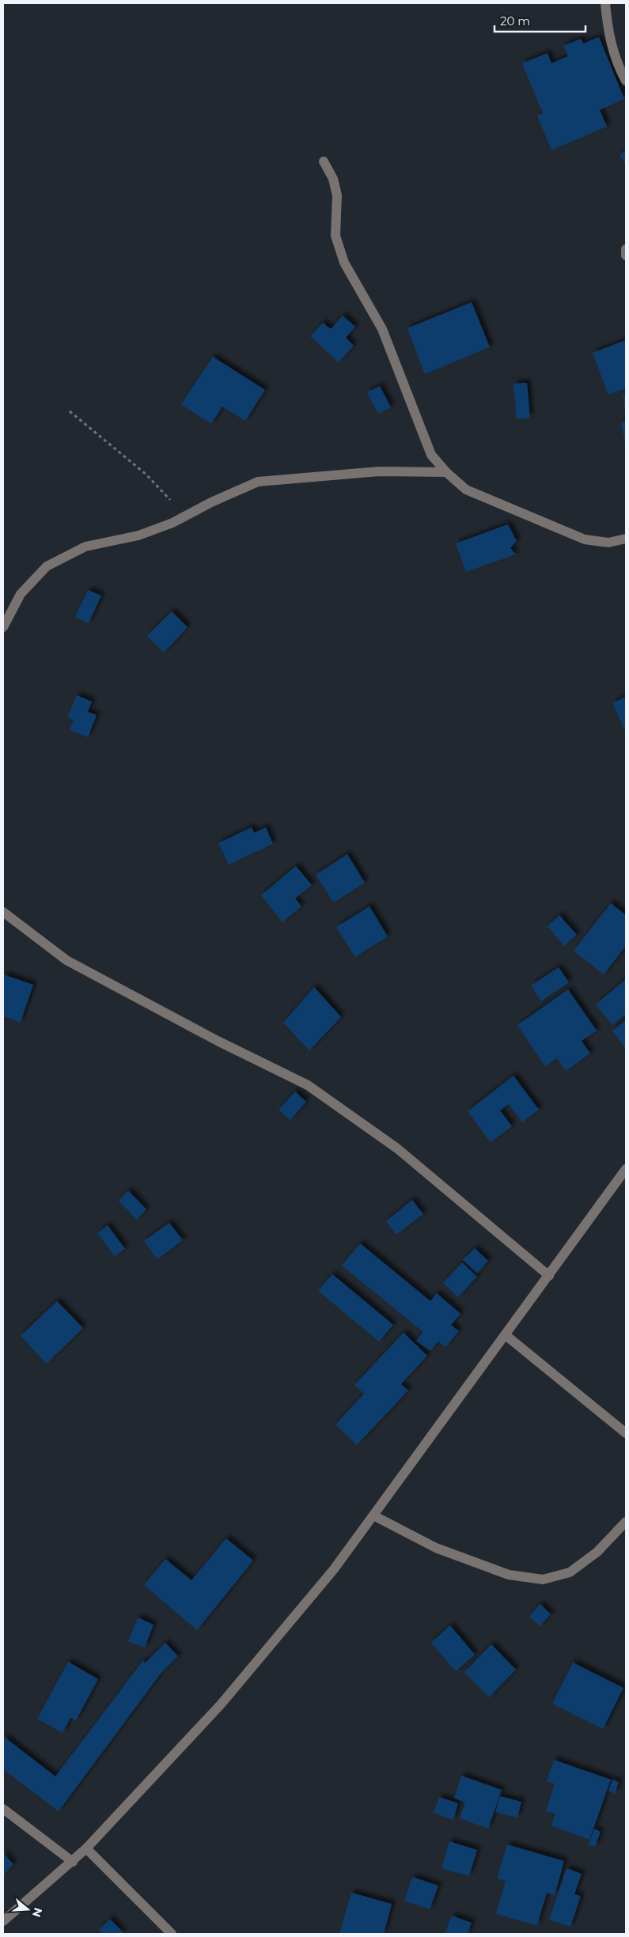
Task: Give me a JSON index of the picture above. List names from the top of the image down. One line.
{"scale_bar":"20 m","north":"right"}
